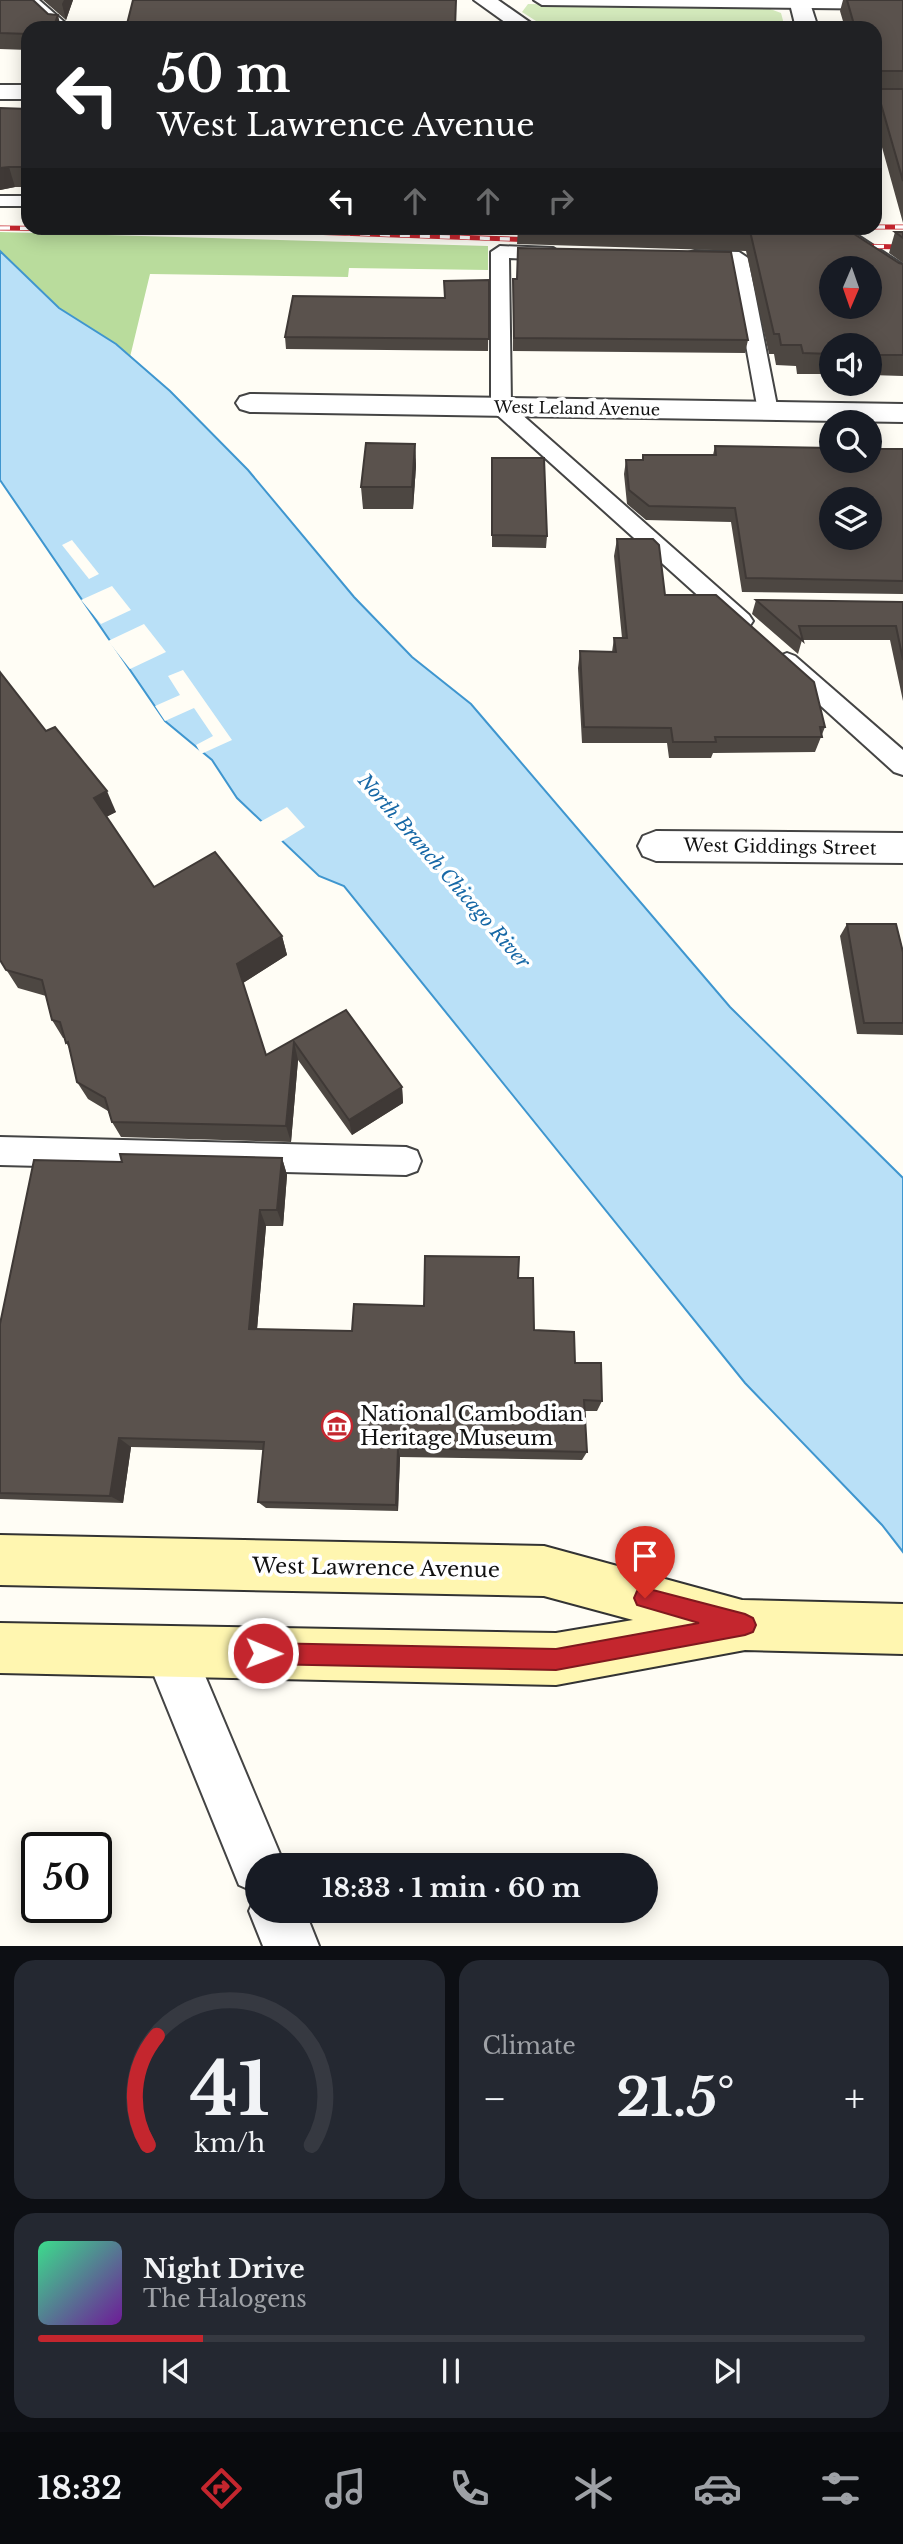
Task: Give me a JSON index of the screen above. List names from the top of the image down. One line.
{"streets":{"main road":["West Lawrence Avenue"],"street":["West Leland Avenue","West Giddings Street"]},"water":["North Branch Chicago River"],"places":{"museum":["National Cambodian Heritage Museum"]},"north":"bottom","page":{"turn":["50 m","West Lawrence Avenue"],"limit":"50","trip":"18:33 · 1 min · 60 m","tile":"Climate","heat":["−","21.5°","+"],"song":["Night Drive","The Halogens"],"tabs":"18:32","gauge":["41","km/h"]}}
